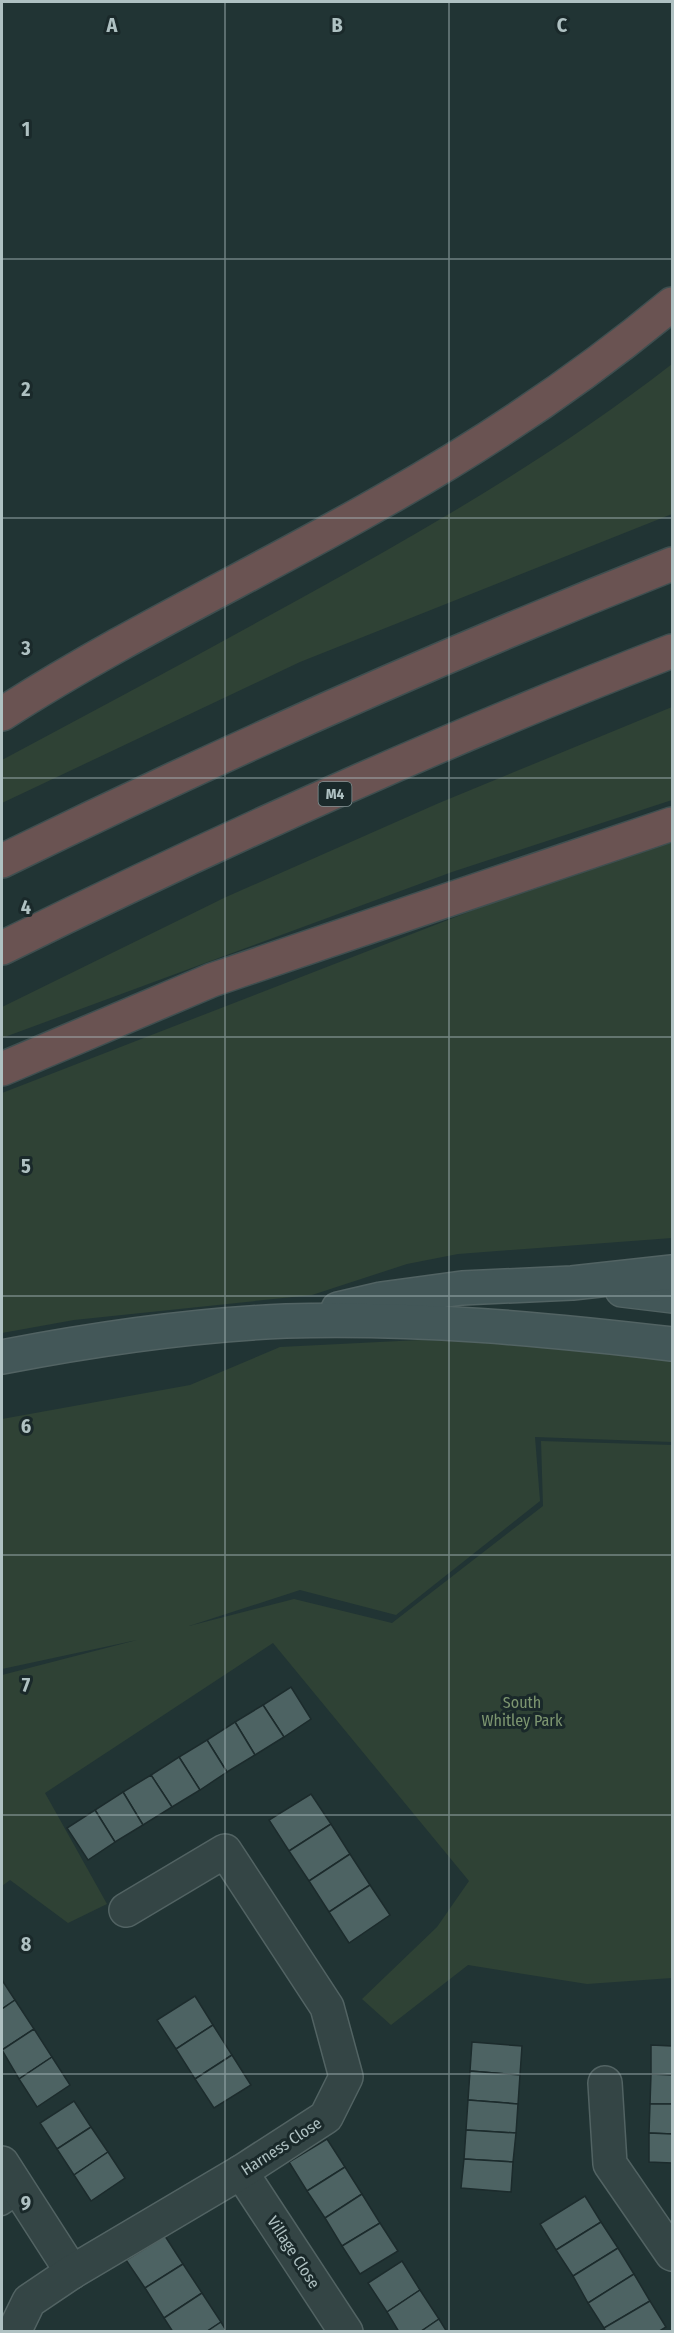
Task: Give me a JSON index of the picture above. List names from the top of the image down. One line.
{"streets":{"highway":["M4"],"street":["Harness Close","Village Close"]},"crossings":[["Harness Close","Village Close"]],"parks":["South Whitley Park"],"grid":{"columns":["A","B","C"],"rows":["1","2","3","4","5","6","7","8","9"]}}
